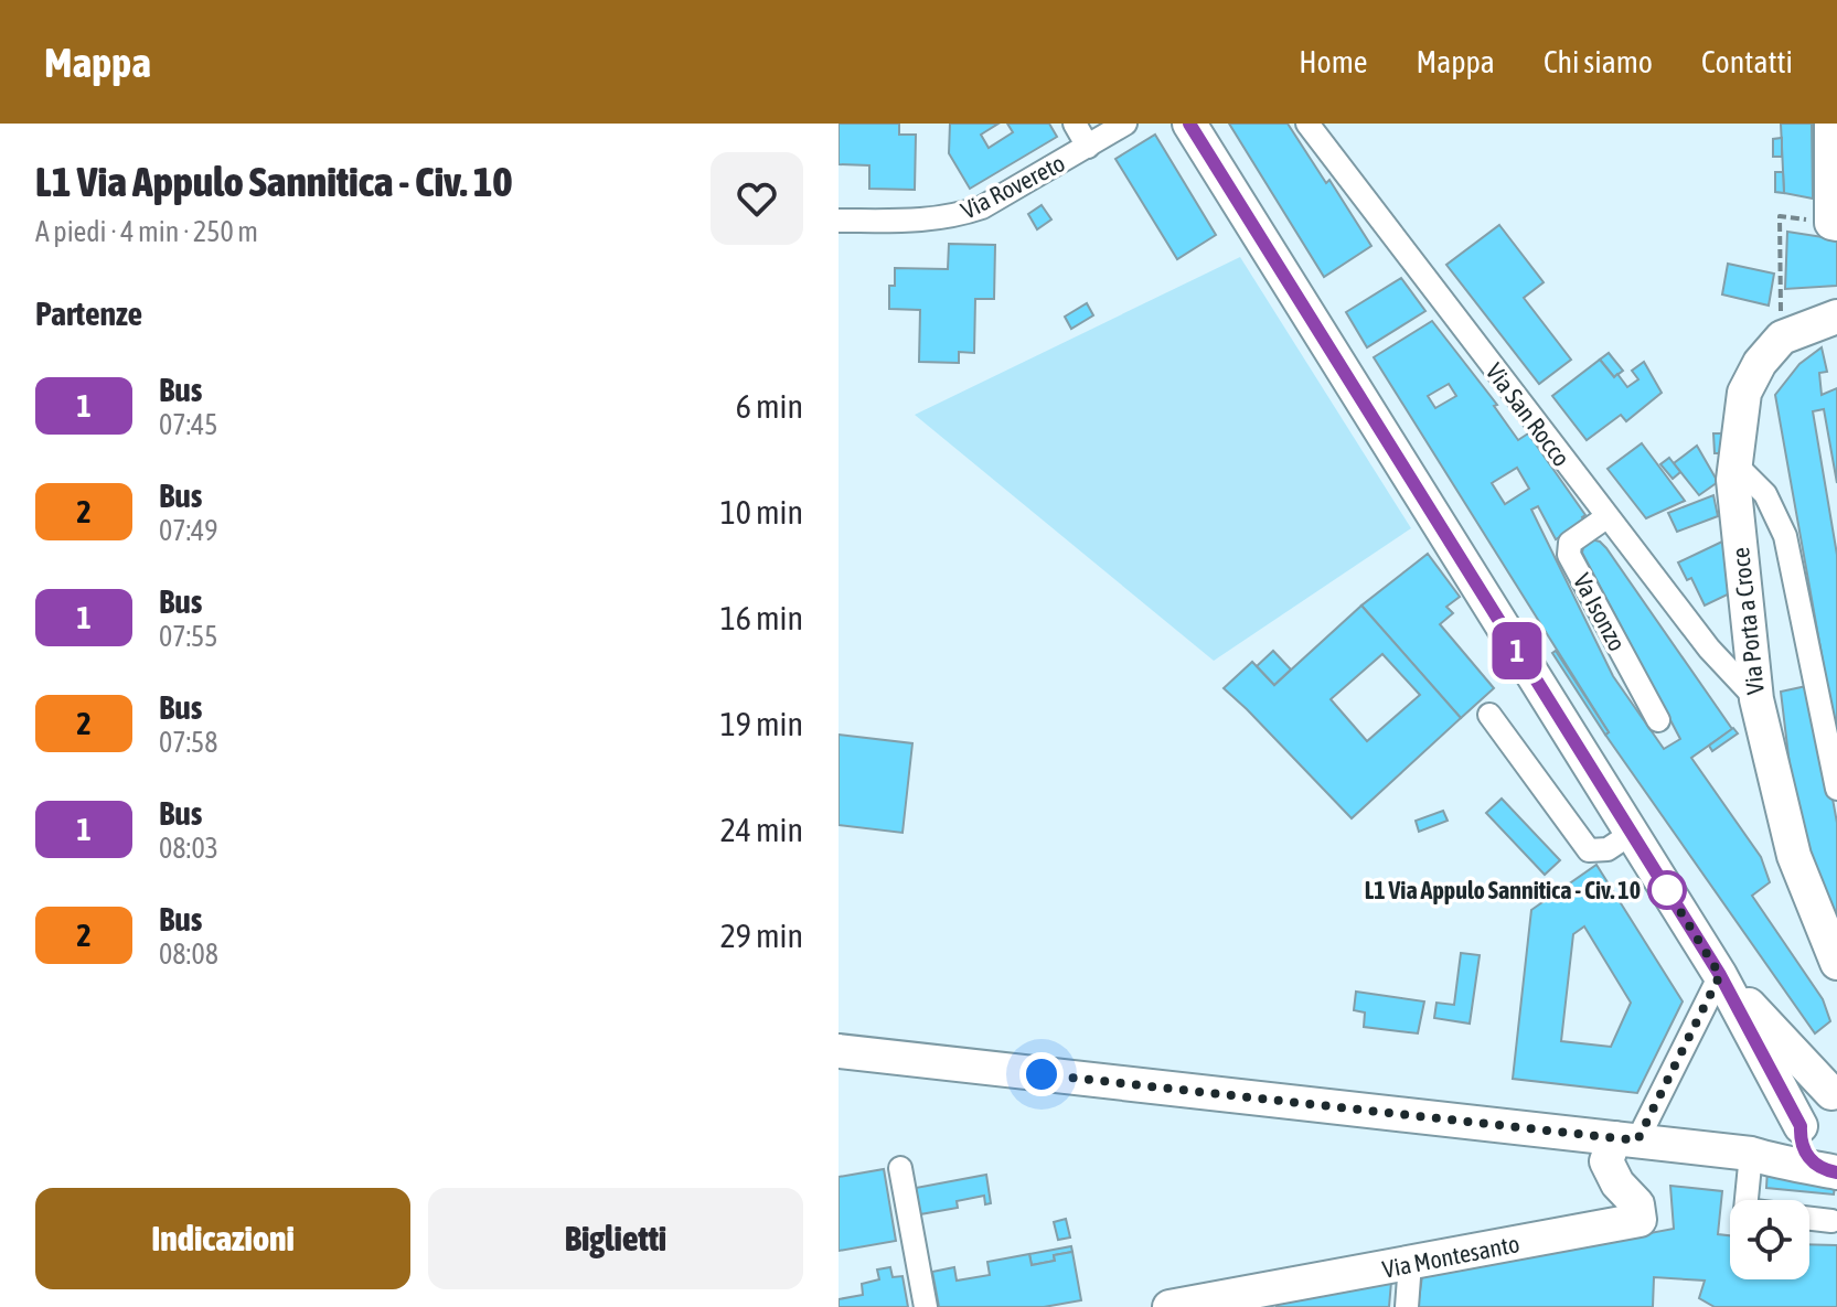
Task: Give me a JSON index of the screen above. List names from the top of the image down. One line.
{"streets":{"main road":["Via Porta a Croce","Via Montesanto"],"street":["Via Rovereto","Via San Rocco","Va Isonzo"]},"crossings":[["Via San Rocco","Va Isonzo"],["Via San Rocco","Via Porta a Croce"]],"places":["L1 Via Appulo Sannitica - Civ. 10"],"lines":["bus line 1"],"page":{"header":"Mappa","nav":["Home","Mappa","Chi siamo","Contatti"],"heading":[["L1 Via Appulo Sannitica - Civ. 10","A piedi · 4 min · 250 m"],"Partenze"],"on_map":"1","list":[{"mark":"1","name":"Bus","note":"07:45","value":"6 min"},{"mark":"2","name":"Bus","note":"07:49","value":"10 min"},{"mark":"1","name":"Bus","note":"07:55","value":"16 min"},{"mark":"2","name":"Bus","note":"07:58","value":"19 min"},{"mark":"1","name":"Bus","note":"08:03","value":"24 min"},{"mark":"2","name":"Bus","note":"08:08","value":"29 min"}],"buttons":["Indicazioni","Biglietti"]}}
